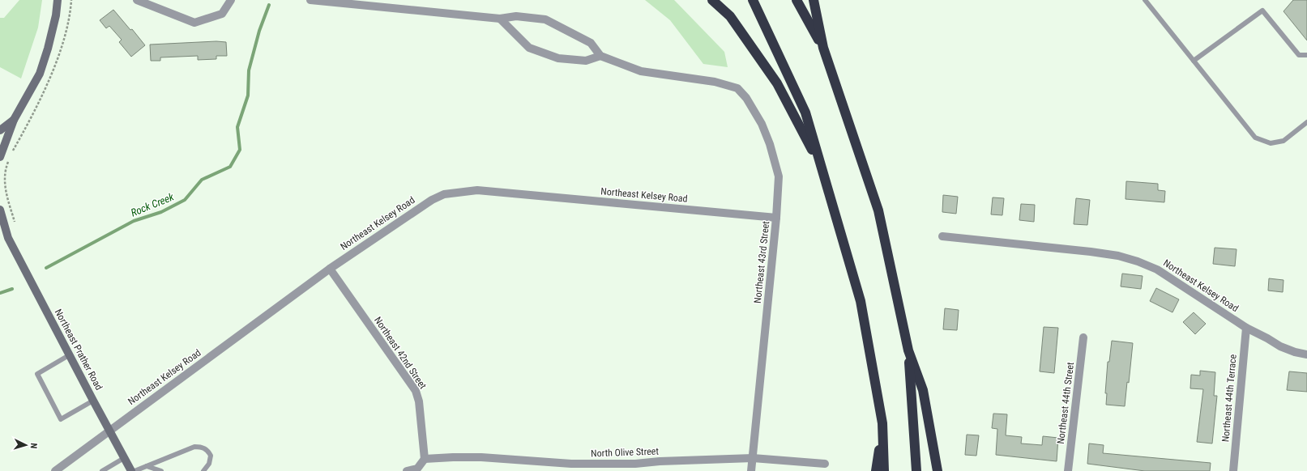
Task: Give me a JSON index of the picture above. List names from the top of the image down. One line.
{"streets":{"main road":["Northeast Prather Road"],"street":["Northeast Kelsey Road","Northeast 43rd Street","Northeast 42nd Street","Northeast 44th Terrace","Northeast 44th Street","North Olive Street"]},"crossings":[["Northeast Kelsey Road","Northeast 43rd Street"],["Northeast Kelsey Road","Northeast Prather Road"],["Northeast Kelsey Road","Northeast 42nd Street"],["Northeast Kelsey Road","Northeast 44th Terrace"],["Northeast 43rd Street","North Olive Street"],["Northeast 42nd Street","North Olive Street"]],"water":["Rock Creek"],"north":"right"}
